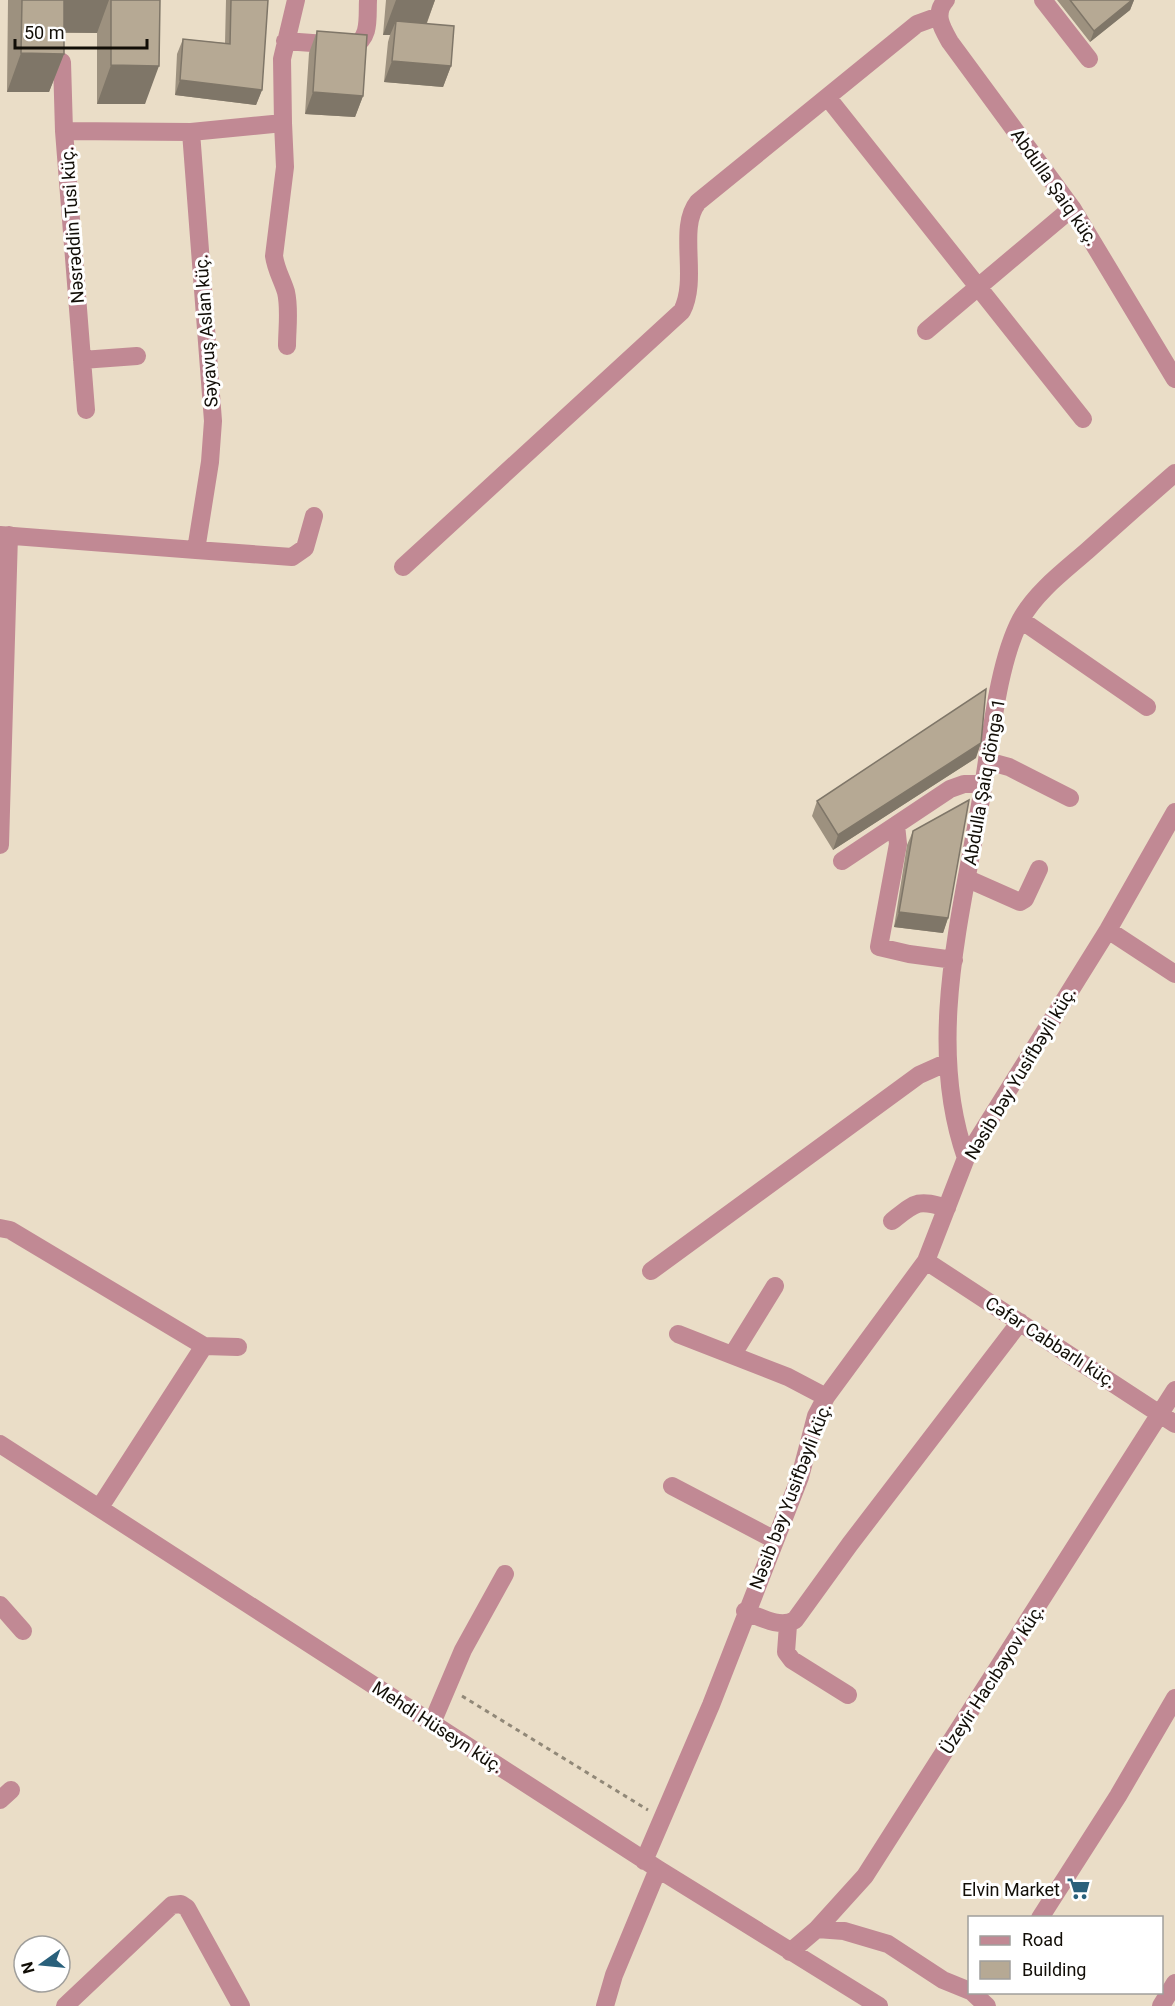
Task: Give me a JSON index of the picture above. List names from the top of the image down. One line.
{"streets":{"street":["Abdulla Şaiq küç.","Nəsrəddin Tusi küç.","Səyavuş Aslan küç.","Abdulla Şaiq döngə 1","Nəsib bəy Yusifbəyli küç.","Cəfər Cabbarlı küç.","Üzeyir Hacıbəyov küç.","Mehdi Hüseyn küç."]},"crossings":[["Nəsrəddin Tusi küç.","Səyavuş Aslan küç."],["Abdulla Şaiq döngə 1","Nəsib bəy Yusifbəyli küç."],["Nəsib bəy Yusifbəyli küç.","Cəfər Cabbarlı küç."],["Nəsib bəy Yusifbəyli küç.","Mehdi Hüseyn küç."],["Cəfər Cabbarlı küç.","Üzeyir Hacıbəyov küç."],["Üzeyir Hacıbəyov küç.","Mehdi Hüseyn küç."]],"places":{"supermarket":["Elvin Market"]},"legend":["Road","Building"],"scale_bar":"50 m","north":"left"}
